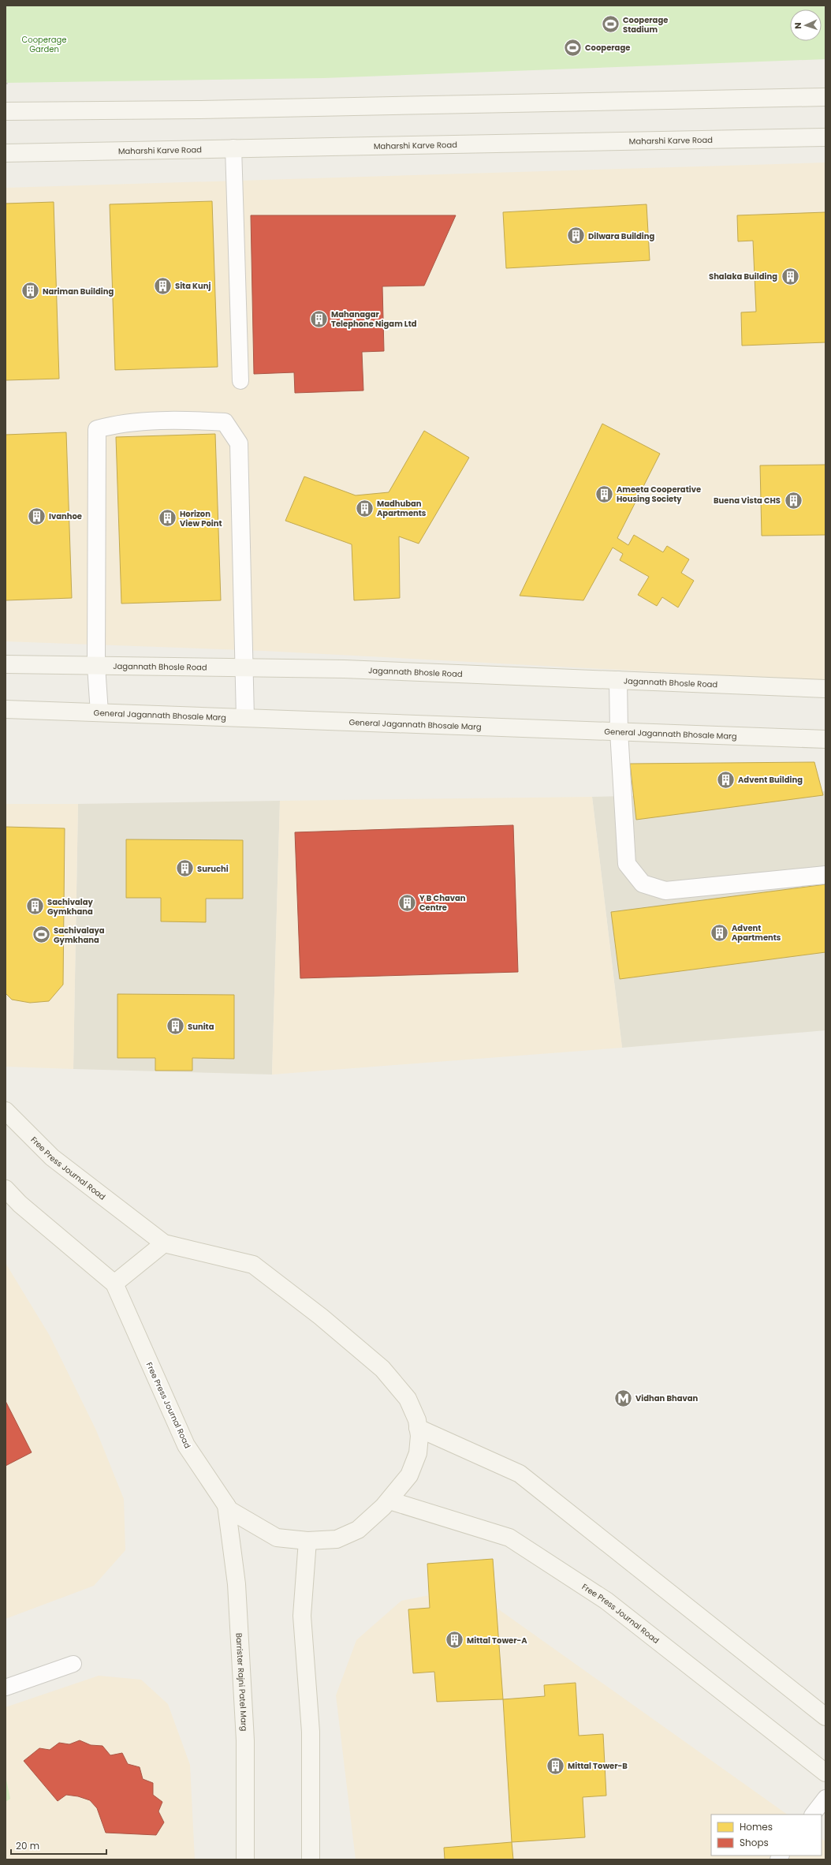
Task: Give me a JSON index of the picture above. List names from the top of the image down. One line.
{"streets":{"street":["Maharshi Karve Road","Jagannath Bhosle Road","General Jagannath Bhosale Marg","Free Press Journal Road","Barrister Rajni Patel Marg"]},"crossings":[["Free Press Journal Road","Barrister Rajni Patel Marg"]],"parks":["Cooperage Garden"],"places":{"sports":["Cooperage Stadium","Cooperage","Sachivalaya Gymkhana"],"building":["Dilwara Building","Shalaka Building","Sita Kunj","Nariman Building","Mahanagar Telephone Nigam Ltd","Ameeta Cooperative Housing Society","Buena Vista CHS","Madhuban Apartments","Ivanhoe","Horizon View Point","Advent Building","Suruchi","Y B Chavan Centre","Sachivalay Gymkhana","Advent Apartments","Sunita","Mittal Tower-A","Mittal Tower-B"],"metro station":["Vidhan Bhavan"]},"legend":["Homes","Shops"],"scale_bar":"20 m","north":"left"}
